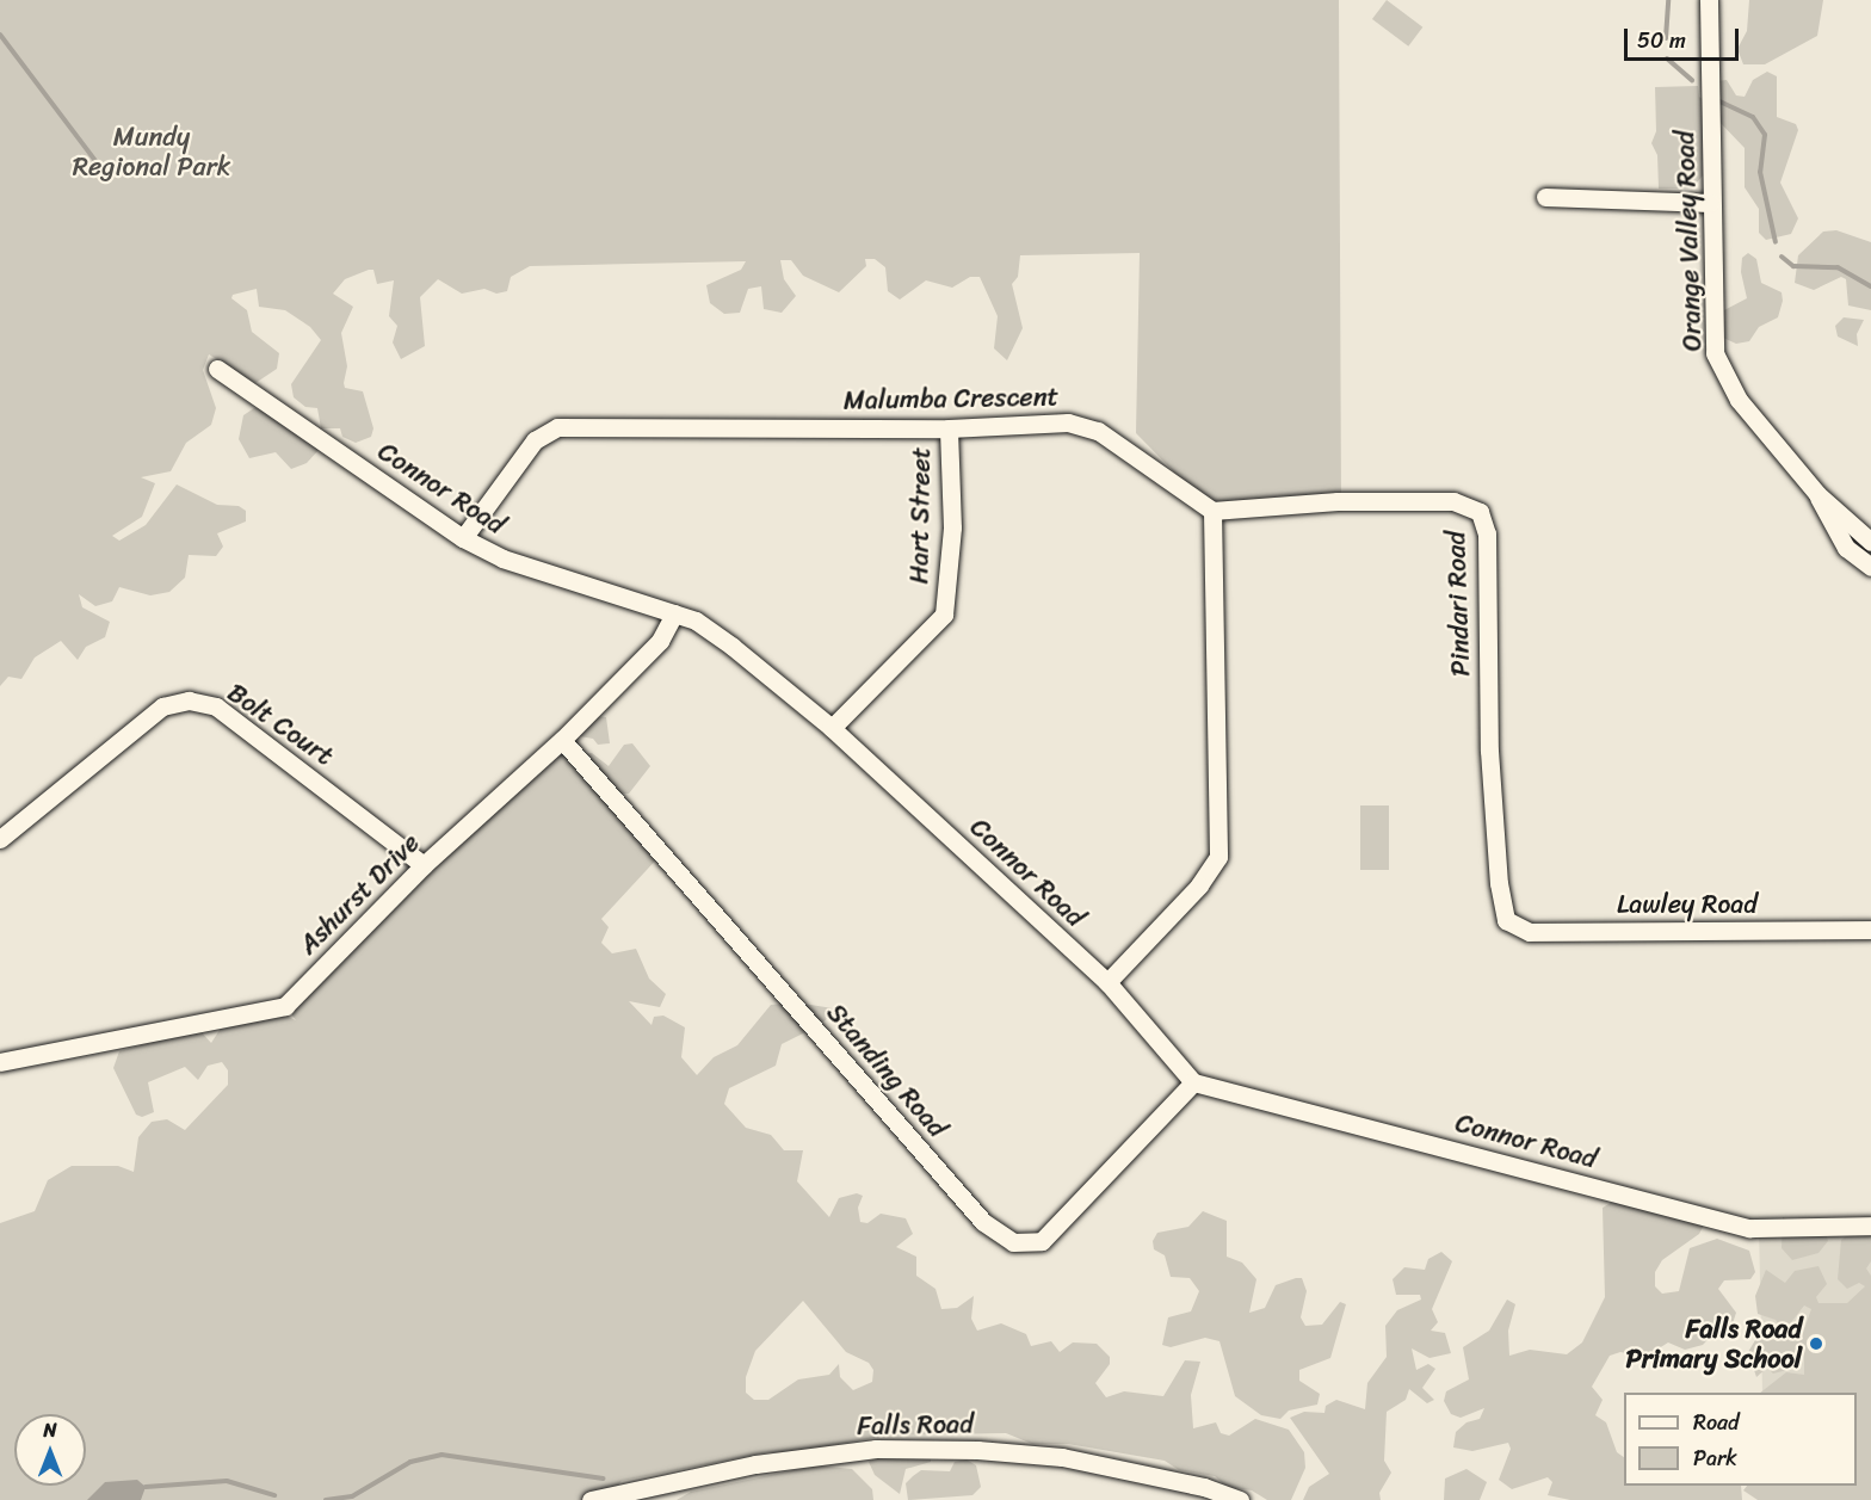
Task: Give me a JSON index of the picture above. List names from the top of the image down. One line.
{"streets":{"street":["Orange Valley Road","Malumba Crescent","Connor Road","Hart Street","Pindari Road","Bolt Court","Ashurst Drive","Lawley Road","Standing Road","Falls Road"]},"crossings":[["Malumba Crescent","Connor Road"],["Malumba Crescent","Hart Street"],["Malumba Crescent","Pindari Road"],["Connor Road","Hart Street"],["Connor Road","Ashurst Drive"],["Connor Road","Standing Road"],["Pindari Road","Lawley Road"],["Bolt Court","Ashurst Drive"],["Ashurst Drive","Standing Road"]],"parks":["Mundy Regional Park"],"places":["Falls Road Primary School"],"legend":["Road","Park"],"scale_bar":"50 m","north":"top"}
